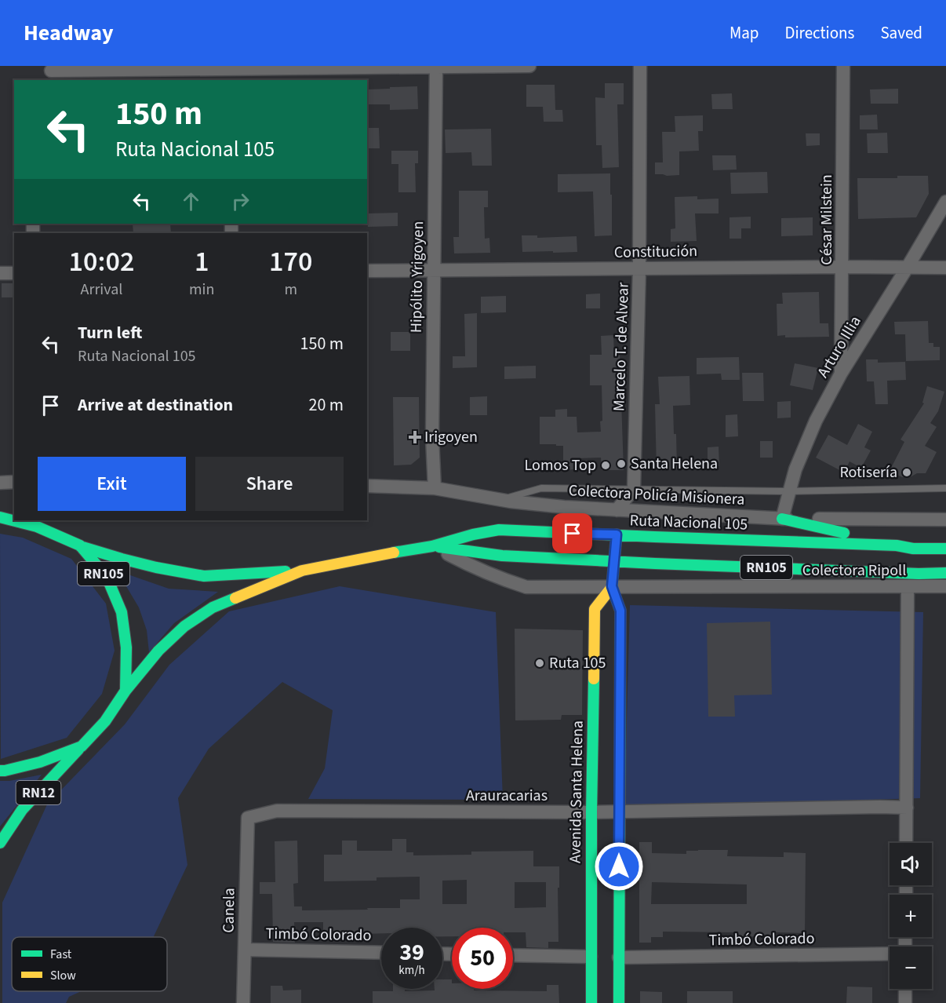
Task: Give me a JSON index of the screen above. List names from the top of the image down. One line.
{"streets":{"main road":["Ruta Nacional 105","RN105","Avenida Santa Helena","RN12"],"street":["César Milstein","Constitución","Hipólito Yrigoyen","Marcelo T. de Alvear","Arturo Illia","Colectora Policía Misionera","Colectora Ripoll","Arauracarias","Canela","Timbó Colorado"]},"crossings":[["César Milstein","Constitución"],["César Milstein","Arturo Illia"],["Constitución","Hipólito Yrigoyen"],["Constitución","Marcelo T. de Alvear"],["Constitución","Arturo Illia"],["Hipólito Yrigoyen","Colectora Policía Misionera"],["Arturo Illia","Colectora Policía Misionera"],["Ruta Nacional 105","RN105"],["Ruta Nacional 105","Colectora Ripoll"],["RN105","RN12"],["Colectora Ripoll","Avenida Santa Helena"],["Avenida Santa Helena","Arauracarias"],["Arauracarias","Canela"],["Canela","Timbó Colorado"]],"places":{"health":["Irigoyen"],"other":["Santa Helena","Lomos Top","Rotisería","Ruta 105"]},"legend":["Fast","Slow"],"page":{"header":"Headway","nav":["Map","Directions","Saved"],"turn":["150 m","Ruta Nacional 105"],"eta":["10:02","Arrival","1","min","170","m"],"list":[{"name":"Turn left","note":"Ruta Nacional 105","value":"150 m"},{"name":"Arrive at destination","value":"20 m"}],"buttons":["Exit","Share"],"map_buttons":["+","−"],"speed":"39 km/h","limit":"50"}}
